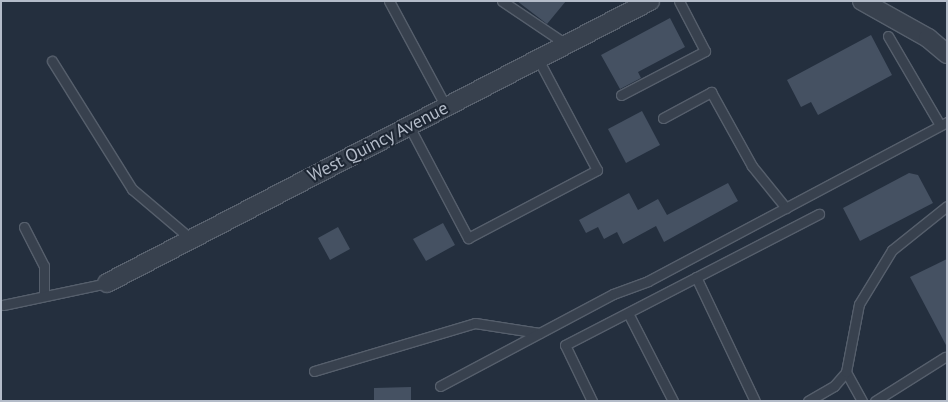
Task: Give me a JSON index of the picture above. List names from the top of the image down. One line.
{"streets":{"street":["West Quincy Avenue"]}}
